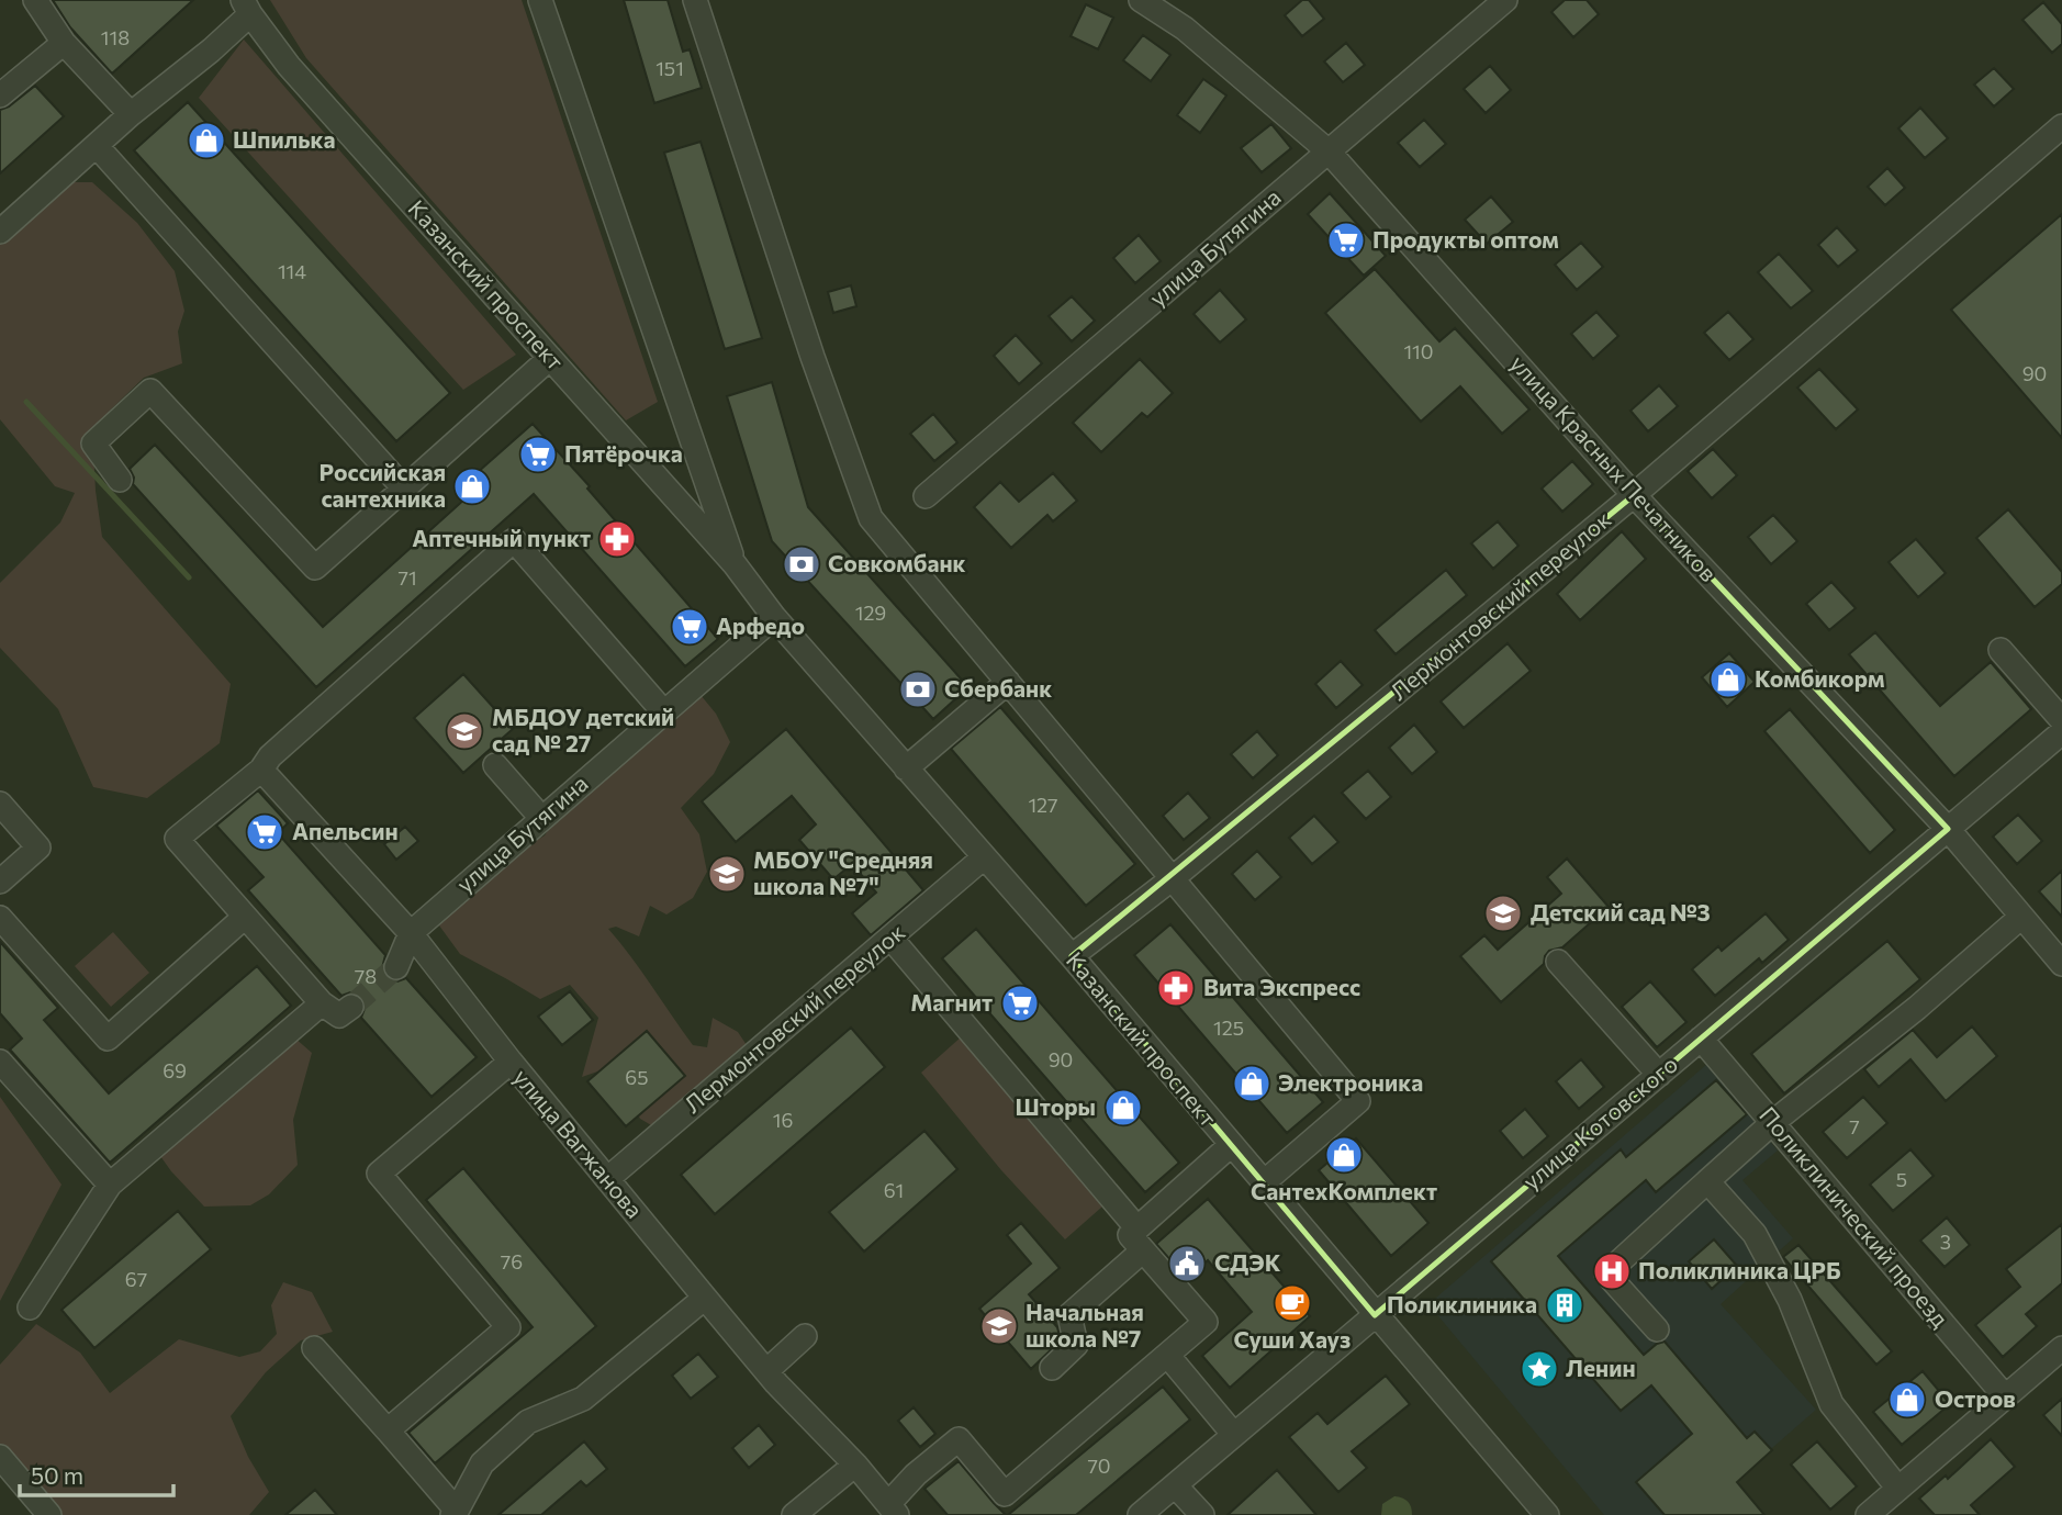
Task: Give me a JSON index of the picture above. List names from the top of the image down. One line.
{"streets":{"street":["улица Бутягина","Казанский проспект","улица Красных Печатников","Лермонтовский переулок","улица Котовского","улица Вагжанова","Поликлинический проезд"]},"crossings":[["улица Бутягина","Казанский проспект"],["улица Бутягина","улица Красных Печатников"],["улица Бутягина","улица Вагжанова"],["Казанский проспект","Лермонтовский переулок"],["Казанский проспект","улица Котовского"],["улица Красных Печатников","Лермонтовский переулок"],["улица Красных Печатников","улица Котовского"],["Лермонтовский переулок","улица Вагжанова"],["улица Котовского","Поликлинический проезд"]],"places":{"shop":["Шпилька","Российская сантехника","Комбикорм","Электроника","Шторы","СантехКомплект","Остров"],"supermarket":["Продукты оптом","Пятёрочка","Арфедо","Апельсин","Магнит"],"pharmacy":["Аптечный пункт","Вита Экспресс"],"bank":["Совкомбанк","Сбербанк"],"school or university":["МБДОУ детский сад № 27","МБОУ \"Средняя школа №7\"","Детский сад №3","Начальная школа №7"],"public building":["СДЭК"],"hospital":["Поликлиника ЦРБ"],"cafe":["Суши Хауз"],"building":["Поликлиника"],"place":["Ленин"]},"house_numbers":["118","151","114","110","90","71","129","127","78","125","90","69","65","16","7","5","61","3","76","67","70"],"scale_bar":"50 m"}
